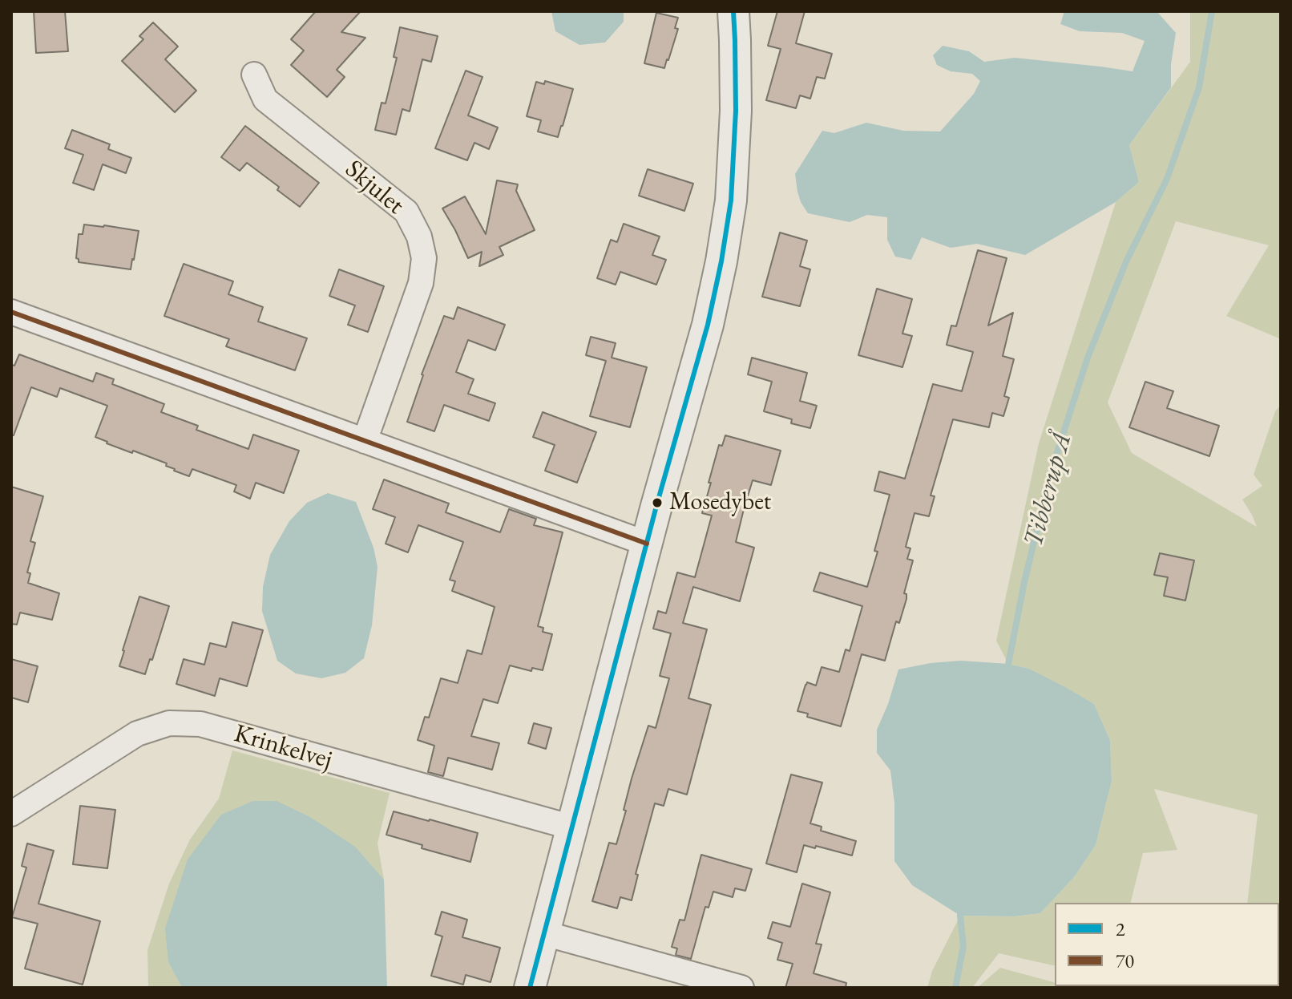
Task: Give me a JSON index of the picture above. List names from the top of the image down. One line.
{"streets":{"street":["Skjulet","Krinkelvej"]},"water":["Tibberup Å"],"places":["Mosedybet"],"lines":["transit line 2","transit line 70"],"legend":["2","70"]}
